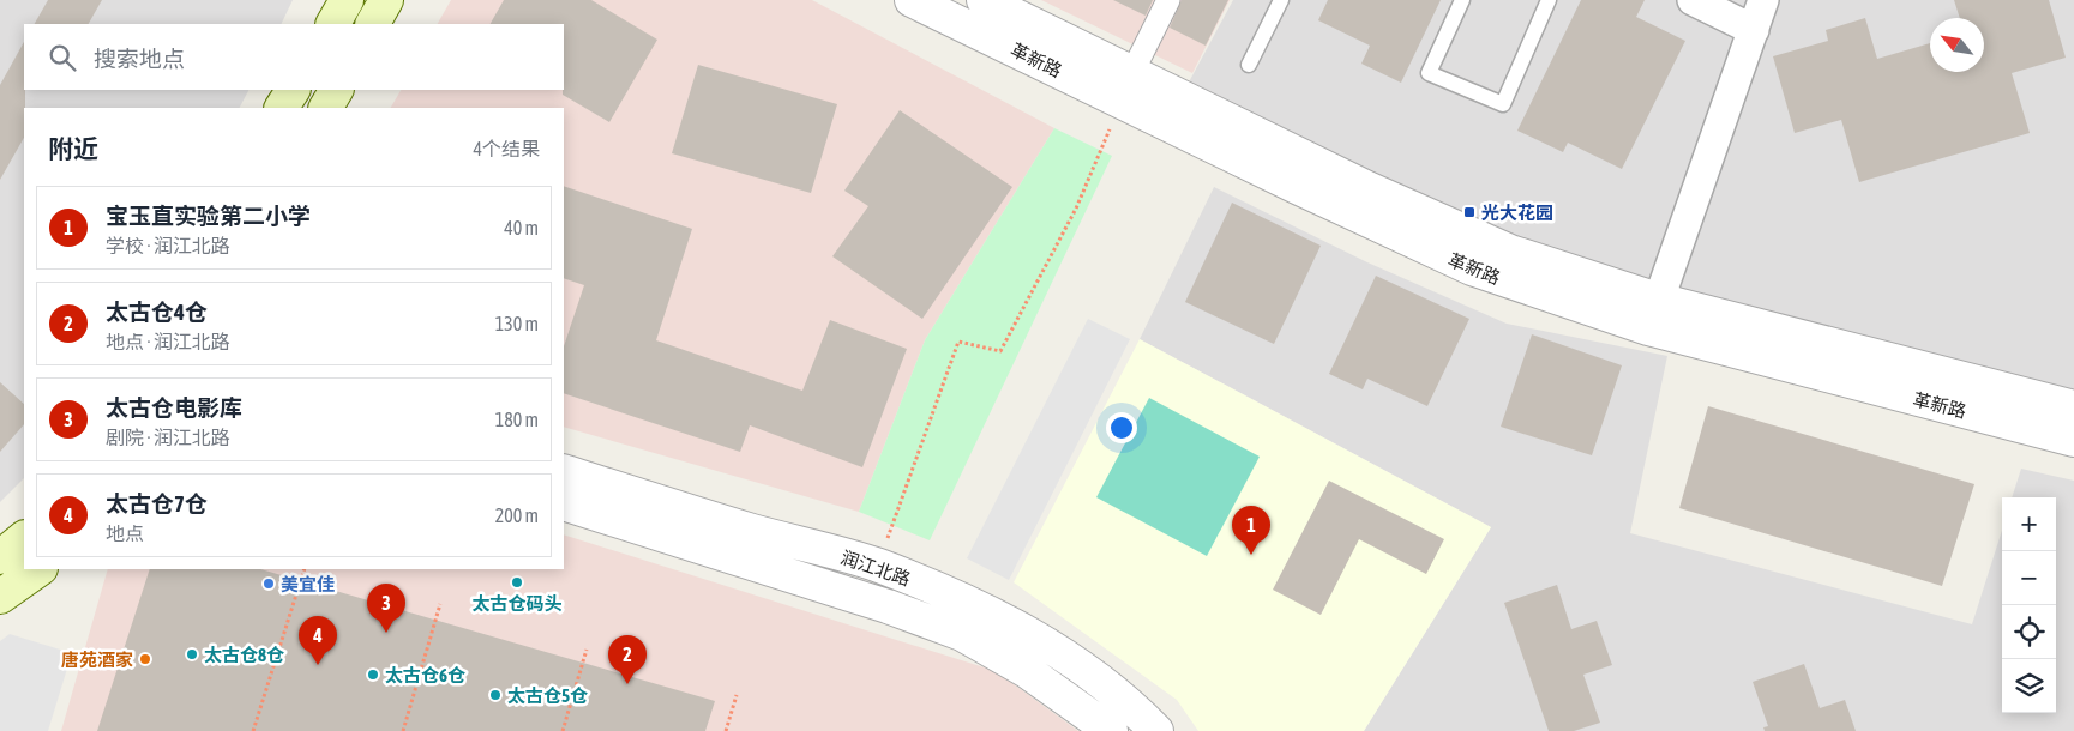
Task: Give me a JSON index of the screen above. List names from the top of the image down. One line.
{"streets":{"street":["革新路","润江北路"]},"places":{"transit":["光大花园"],"other":["太古仓码头","美宜佳","太古仓8仓","唐苑酒家","太古仓6仓","太古仓5仓"]},"north":"top left","page":{"search":"搜索地点","heading":["附近","4个结果"],"list":[{"mark":"1","name":"宝玉直实验第二小学","note":"学校 · 润江北路","value":"40 m"},{"mark":"2","name":"太古仓4仓","note":"地点 · 润江北路","value":"130 m"},{"mark":"3","name":"太古仓电影库","note":"剧院 · 润江北路","value":"180 m"},{"mark":"4","name":"太古仓7仓","note":"地点","value":"200 m"}],"map_buttons":["+","−"],"pins":["1","3","4","2"]}}
